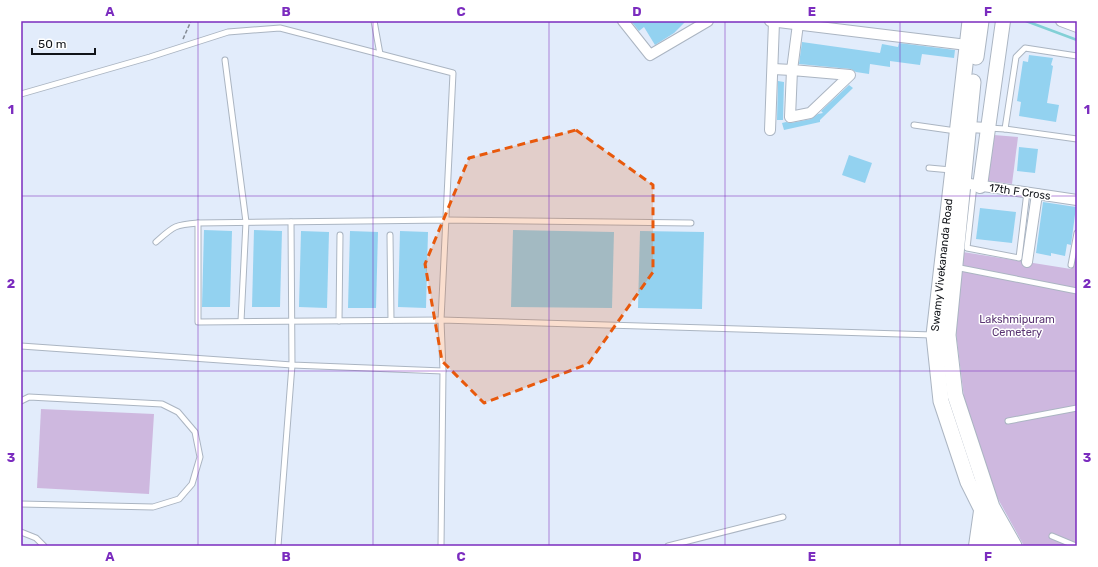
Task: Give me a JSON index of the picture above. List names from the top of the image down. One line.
{"streets":{"main road":["Swamy Vivekananda Road"],"street":["17th F Cross"]},"crossings":[["17th F Cross","Swamy Vivekananda Road"]],"parks":["Lakshmipuram Cemetery"],"scale_bar":"50 m","grid":{"columns":["A","B","C","D","E","F"],"rows":["1","2","3"]}}
